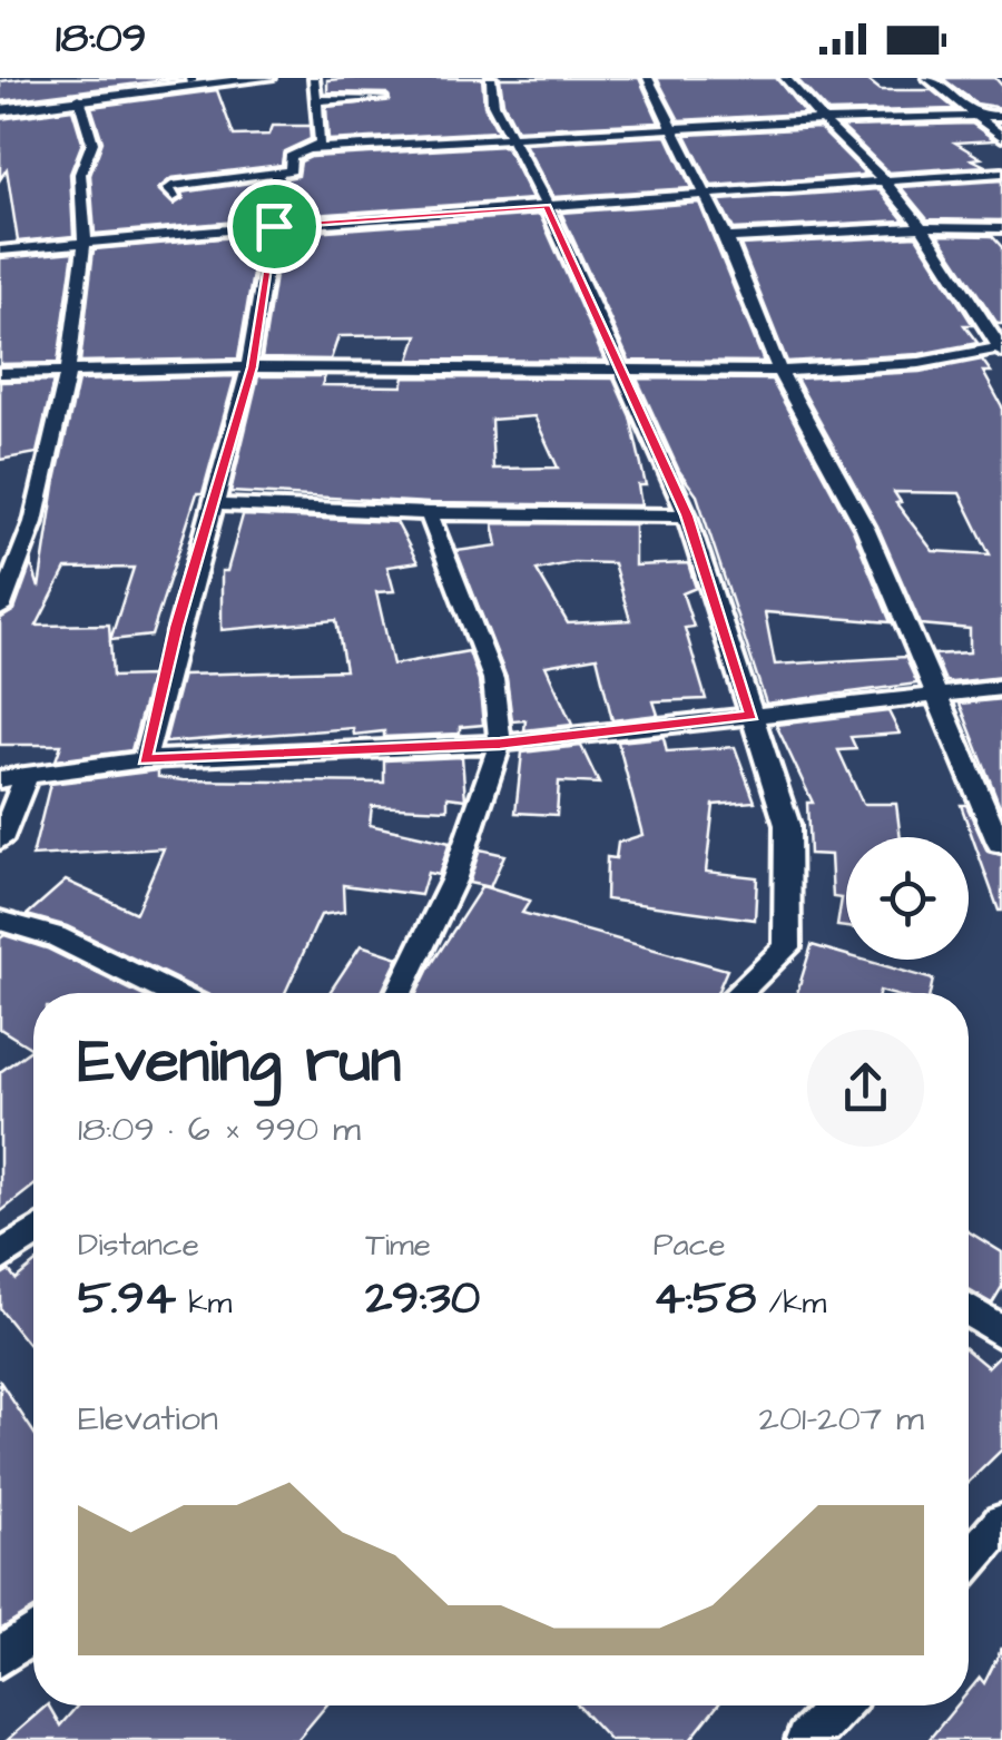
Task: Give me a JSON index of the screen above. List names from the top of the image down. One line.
{"page":{"status":"18:09","heading":["Evening run","18:09 · 6 × 990 m"],"stats":[["Distance","5.94 km"],["Time","29:30"],["Pace","4:58 /km"]],"chart":["Elevation","201–207 m"]}}
